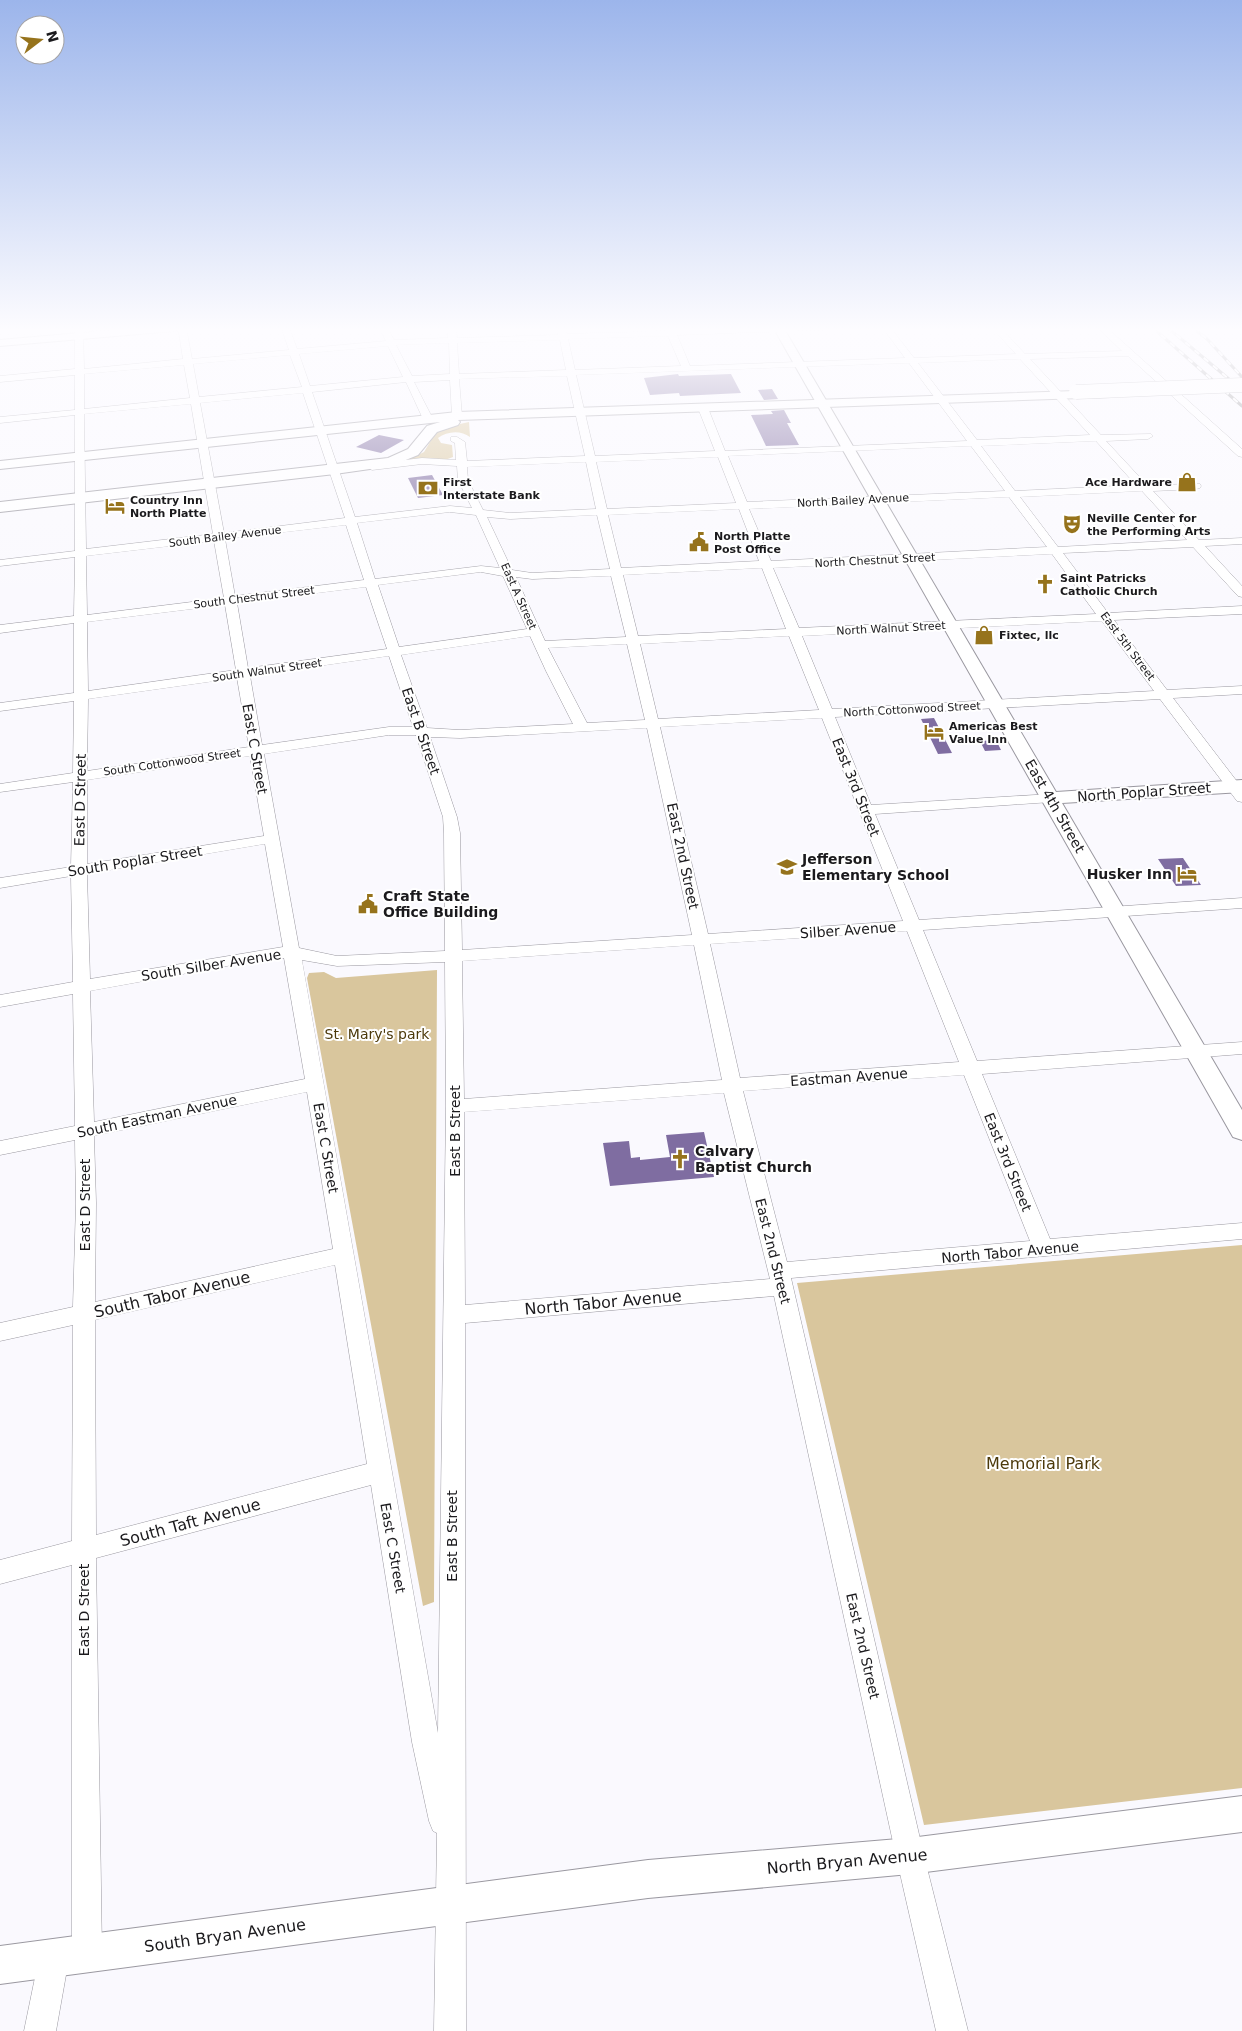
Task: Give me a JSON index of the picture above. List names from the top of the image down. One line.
{"streets":{"main road":["North Poplar Street","East 4th Street","North Bryan Avenue","South Bryan Avenue"],"street":["North Bailey Avenue","South Bailey Avenue","North Chestnut Street","East A Street","South Chestnut Street","North Walnut Street","East 5th Street","South Walnut Street","North Cottonwood Street","East B Street","East C Street","South Cottonwood Street","East 3rd Street","East D Street","East 2nd Street","South Poplar Street","Silber Avenue","South Silber Avenue","Eastman Avenue","South Eastman Avenue","North Tabor Avenue","South Tabor Avenue","South Taft Avenue"]},"crossings":[["North Bailey Avenue","South Bailey Avenue"],["North Bailey Avenue","East A Street"],["North Bailey Avenue","East 5th Street"],["North Bailey Avenue","East 3rd Street"],["North Bailey Avenue","East 4th Street"],["North Bailey Avenue","East 2nd Street"],["South Bailey Avenue","East A Street"],["South Bailey Avenue","East B Street"],["South Bailey Avenue","East C Street"],["South Bailey Avenue","East D Street"],["North Chestnut Street","East A Street"],["North Chestnut Street","South Chestnut Street"],["North Chestnut Street","East 5th Street"],["North Chestnut Street","East 3rd Street"],["North Chestnut Street","East 4th Street"],["North Chestnut Street","East 2nd Street"],["East A Street","South Chestnut Street"],["East A Street","North Walnut Street"],["East A Street","South Walnut Street"],["East A Street","North Cottonwood Street"],["East A Street","South Cottonwood Street"],["South Chestnut Street","East B Street"],["South Chestnut Street","East C Street"],["South Chestnut Street","East D Street"],["North Walnut Street","East 5th Street"],["North Walnut Street","East 3rd Street"],["North Walnut Street","East 4th Street"],["North Walnut Street","East 2nd Street"],["East 5th Street","North Cottonwood Street"],["East 5th Street","North Poplar Street"],["South Walnut Street","East B Street"],["South Walnut Street","East C Street"],["South Walnut Street","East D Street"],["North Cottonwood Street","South Cottonwood Street"],["North Cottonwood Street","East 3rd Street"],["North Cottonwood Street","East 4th Street"],["North Cottonwood Street","East 2nd Street"],["East B Street","East C Street"],["East B Street","South Cottonwood Street"],["East B Street","Silber Avenue"],["East B Street","South Silber Avenue"],["East B Street","Eastman Avenue"],["East B Street","North Tabor Avenue"],["East C Street","South Cottonwood Street"],["East C Street","South Poplar Street"],["East C Street","South Silber Avenue"],["East C Street","South Eastman Avenue"],["East C Street","South Tabor Avenue"],["East C Street","South Taft Avenue"],["South Cottonwood Street","East D Street"],["East 3rd Street","North Poplar Street"],["East 3rd Street","Silber Avenue"],["East 3rd Street","Eastman Avenue"],["East 3rd Street","North Tabor Avenue"],["North Poplar Street","East 4th Street"],["East D Street","South Poplar Street"],["East D Street","South Silber Avenue"],["East D Street","South Eastman Avenue"],["East D Street","South Tabor Avenue"],["East D Street","South Taft Avenue"],["East D Street","South Bryan Avenue"],["East 4th Street","Silber Avenue"],["East 4th Street","Eastman Avenue"],["East 2nd Street","Silber Avenue"],["East 2nd Street","Eastman Avenue"],["East 2nd Street","North Tabor Avenue"],["East 2nd Street","North Bryan Avenue"],["Silber Avenue","South Silber Avenue"],["North Bryan Avenue","South Bryan Avenue"]],"parks":["St. Mary's park","Memorial Park"],"places":{"shop":["Ace Hardware","Fixtec, llc"],"bank":["First Interstate Bank"],"hotel":["Country Inn North Platte","Americas Best Value Inn","Husker Inn"],"theatre":["Neville Center for the Performing Arts"],"public building":["North Platte Post Office","Craft State Office Building"],"church":["Saint Patricks Catholic Church","Calvary Baptist Church"],"school or university":["Jefferson Elementary School"]},"north":"right"}
